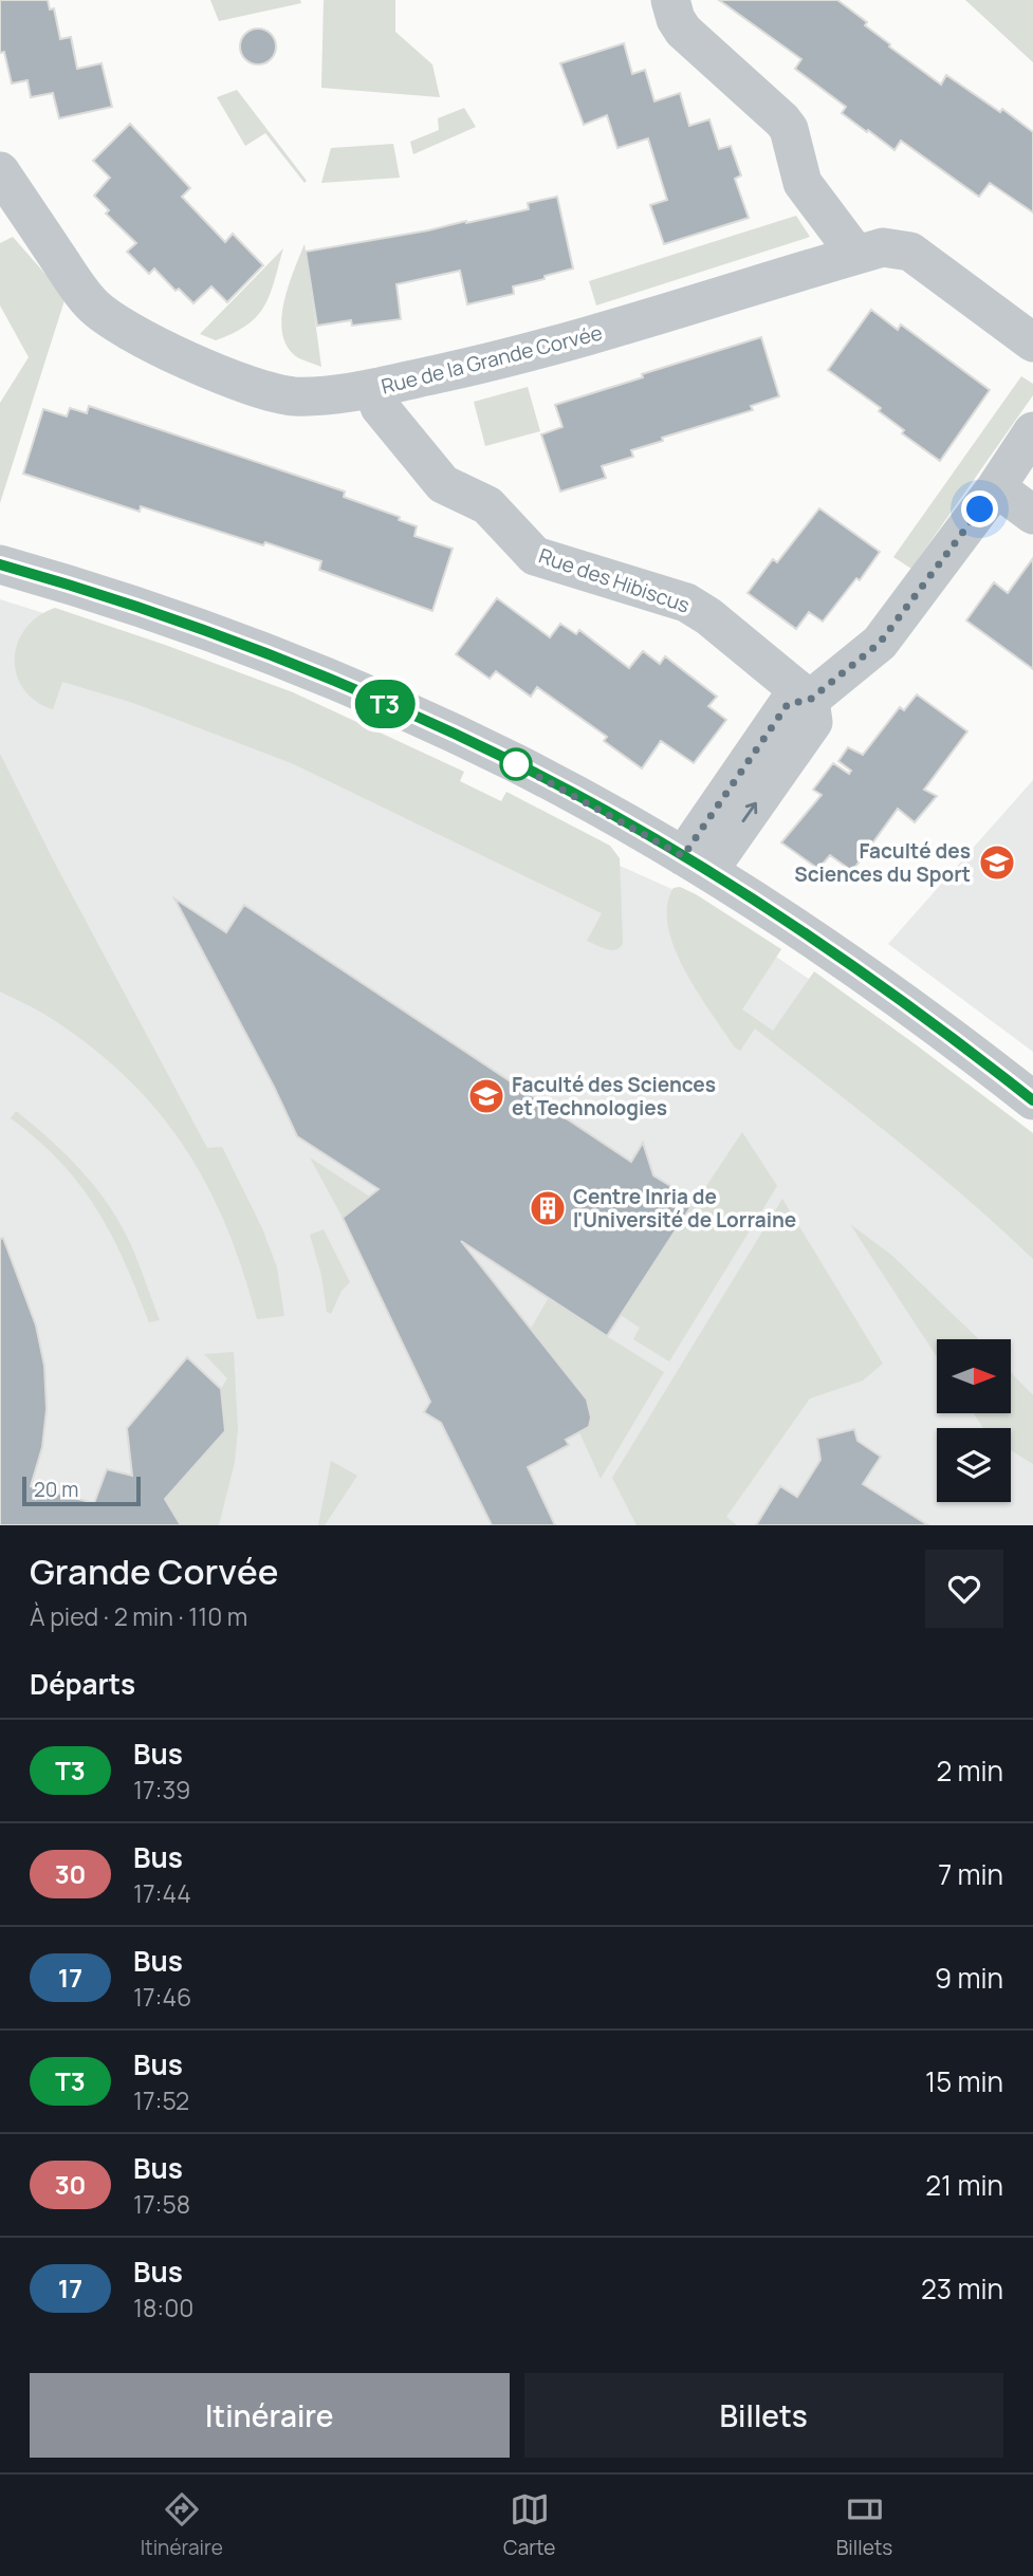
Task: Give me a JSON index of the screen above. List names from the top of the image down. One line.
{"streets":{"street":["Rue de la Grande Corvée","Rue des Hibiscus"]},"crossings":[["Rue de la Grande Corvée","Rue des Hibiscus"]],"places":{"school or university":["Faculté des Sciences du Sport","Faculté des Sciences et Technologies"],"building":["Centre Inria de l'Université de Lorraine"]},"lines":["bus line T3"],"scale_bar":"20 m","north":"right","page":{"on_map":"T3","scale":"20 m","heading":[["Grande Corvée","À pied · 2 min · 110 m"],"Départs"],"list":[{"mark":"T3","name":"Bus","note":"17:39","value":"2 min"},{"mark":"30","name":"Bus","note":"17:44","value":"7 min"},{"mark":"17","name":"Bus","note":"17:46","value":"9 min"},{"mark":"T3","name":"Bus","note":"17:52","value":"15 min"},{"mark":"30","name":"Bus","note":"17:58","value":"21 min"},{"mark":"17","name":"Bus","note":"18:00","value":"23 min"}],"buttons":["Itinéraire","Billets"],"tabs":["Itinéraire","Carte","Billets"]}}
